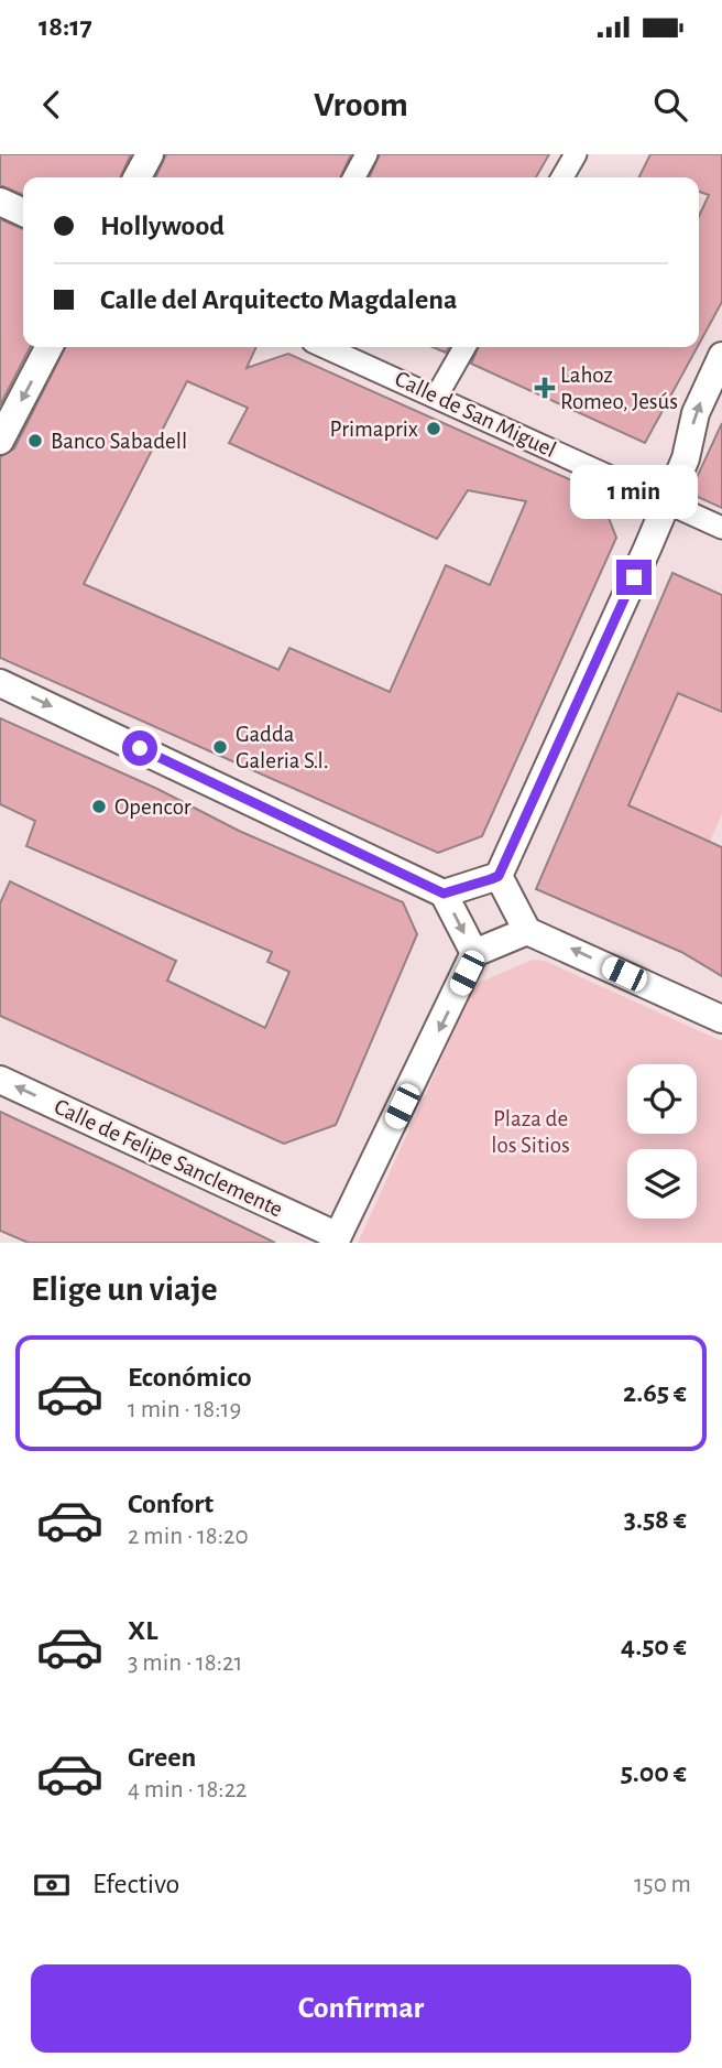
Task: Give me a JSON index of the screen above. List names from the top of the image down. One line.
{"streets":{"street":["Calle de San Miguel","Calle de Felipe Sanclemente"]},"one_way":["Calle de Felipe Sanclemente"],"parks":["Plaza de los Sitios"],"places":{"health":["Lahoz Romeo, Jesús"],"other":["Primaprix","Banco Sabadell","Gadda Galeria S.l.","Opencor"]},"page":{"status":"18:17","header":"Vroom","banner":["Hollywood","Calle del Arquitecto Magdalena"],"bubble":"1 min","heading":"Elige un viaje","list":[{"name":"Económico","note":"1 min · 18:19","value":"2.65 €"},{"name":"Confort","note":"2 min · 18:20","value":"3.58 €"},{"name":"XL","note":"3 min · 18:21","value":"4.50 €"},{"name":"Green","note":"4 min · 18:22","value":"5.00 €"}],"pay":["Efectivo","150 m"],"buttons":"Confirmar"}}
